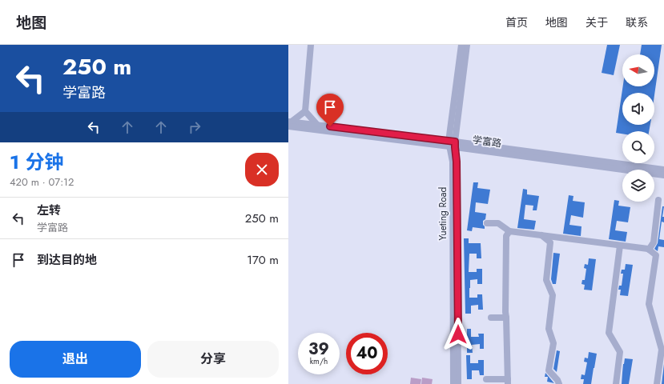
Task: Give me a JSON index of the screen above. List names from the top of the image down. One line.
{"streets":{"street":["学富路","Yueting Road"]},"crossings":[["学富路","Yueting Road"]],"north":"left","page":{"header":"地图","nav":["首页","地图","关于","联系"],"turn":["250 m","学富路"],"heading":["1 分钟","420 m · 07:12"],"list":[{"name":"左转","note":"学富路","value":"250 m"},{"name":"到达目的地","value":"170 m"}],"speed":"39 km/h","limit":"40","buttons":["退出","分享"]}}
